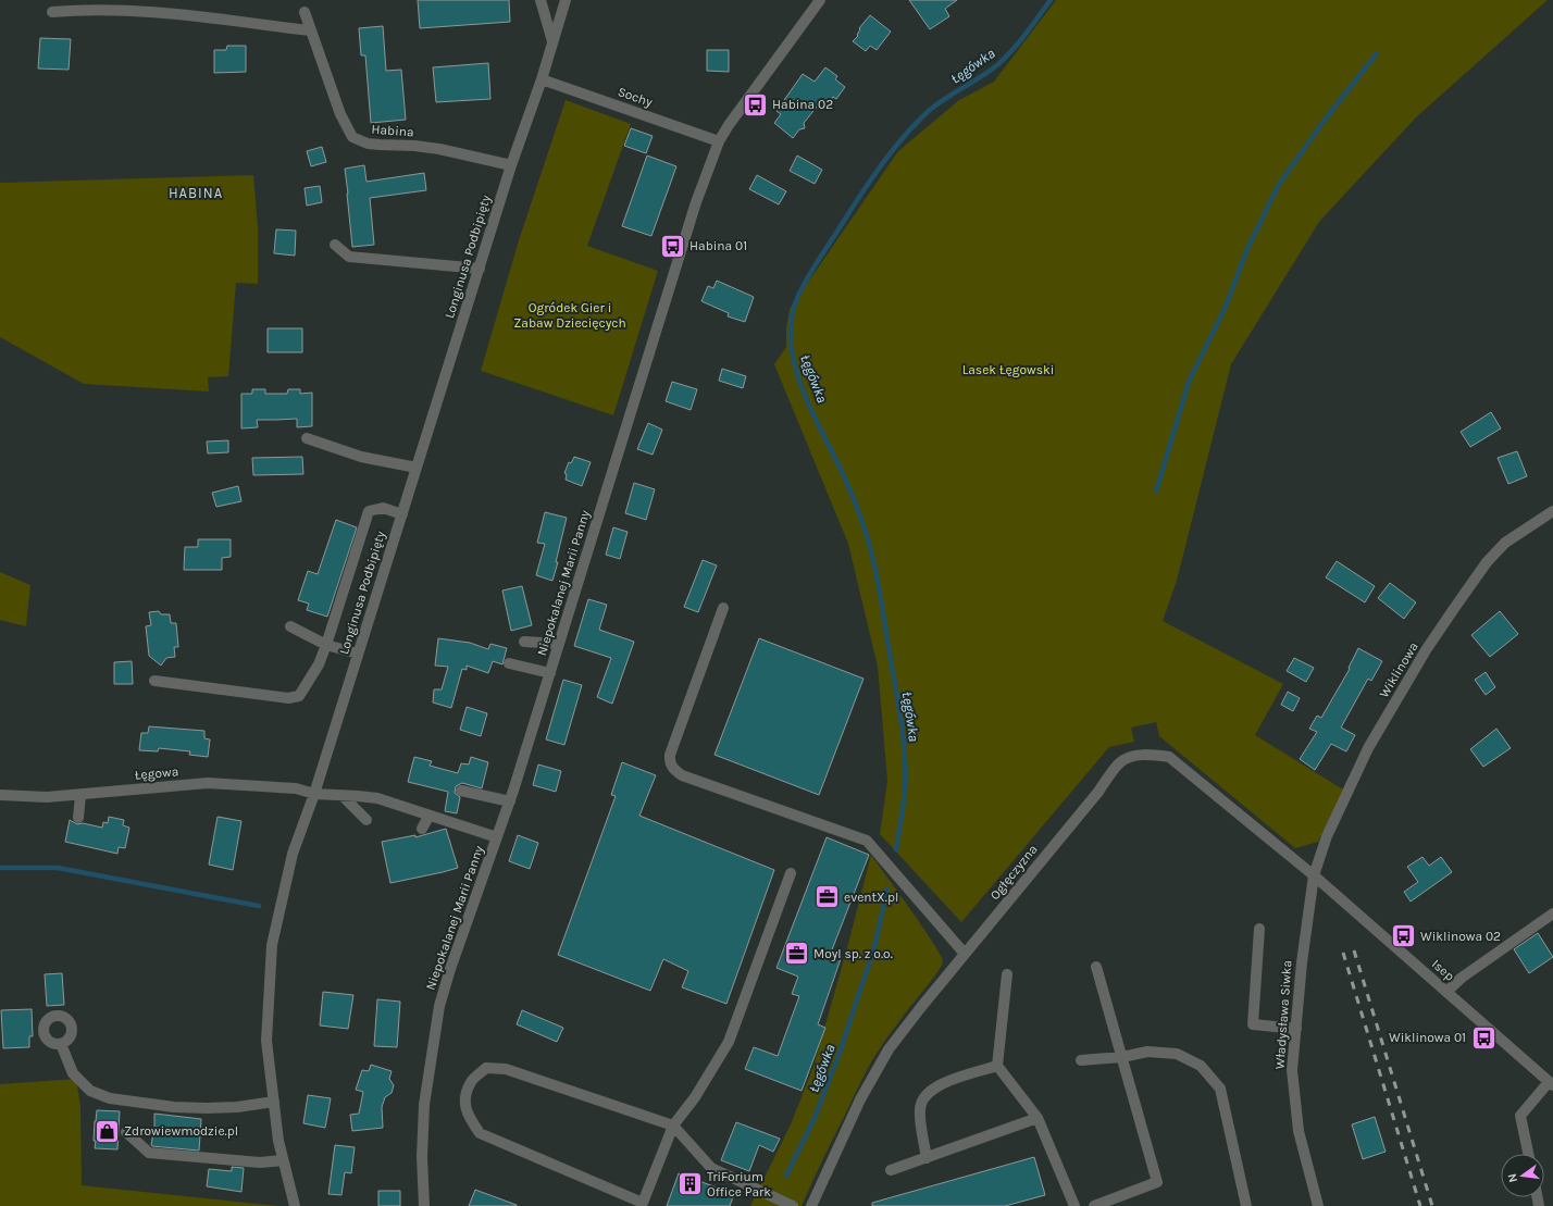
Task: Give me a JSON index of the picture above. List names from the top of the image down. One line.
{"streets":{"street":["Sochy","Habina","Longinusa Podbipięty","Niepokalanej Marii Panny","Wiklinowa","Łęgowa","Ogłęczyzna","Isep","Władysława Siwka"]},"crossings":[["Sochy","Longinusa Podbipięty"],["Sochy","Niepokalanej Marii Panny"],["Habina","Longinusa Podbipięty"],["Longinusa Podbipięty","Łęgowa"],["Niepokalanej Marii Panny","Łęgowa"],["Wiklinowa","Ogłęczyzna"],["Wiklinowa","Isep"],["Wiklinowa","Władysława Siwka"],["Ogłęczyzna","Isep"],["Ogłęczyzna","Władysława Siwka"],["Isep","Władysława Siwka"]],"districts":["HABINA"],"water":["Łęgówka"],"parks":["Ogródek Gier i Zabaw Dziecięcych","Lasek Łęgowski"],"places":{"bus stop":["Habina 02","Habina 01","Wiklinowa 02","Wiklinowa 01"],"office":["eventX.pl","Moyl sp. z o.o."],"shop":["Zdrowiewmodzie.pl"],"building":["TriForium Office Park"]},"north":"left"}
